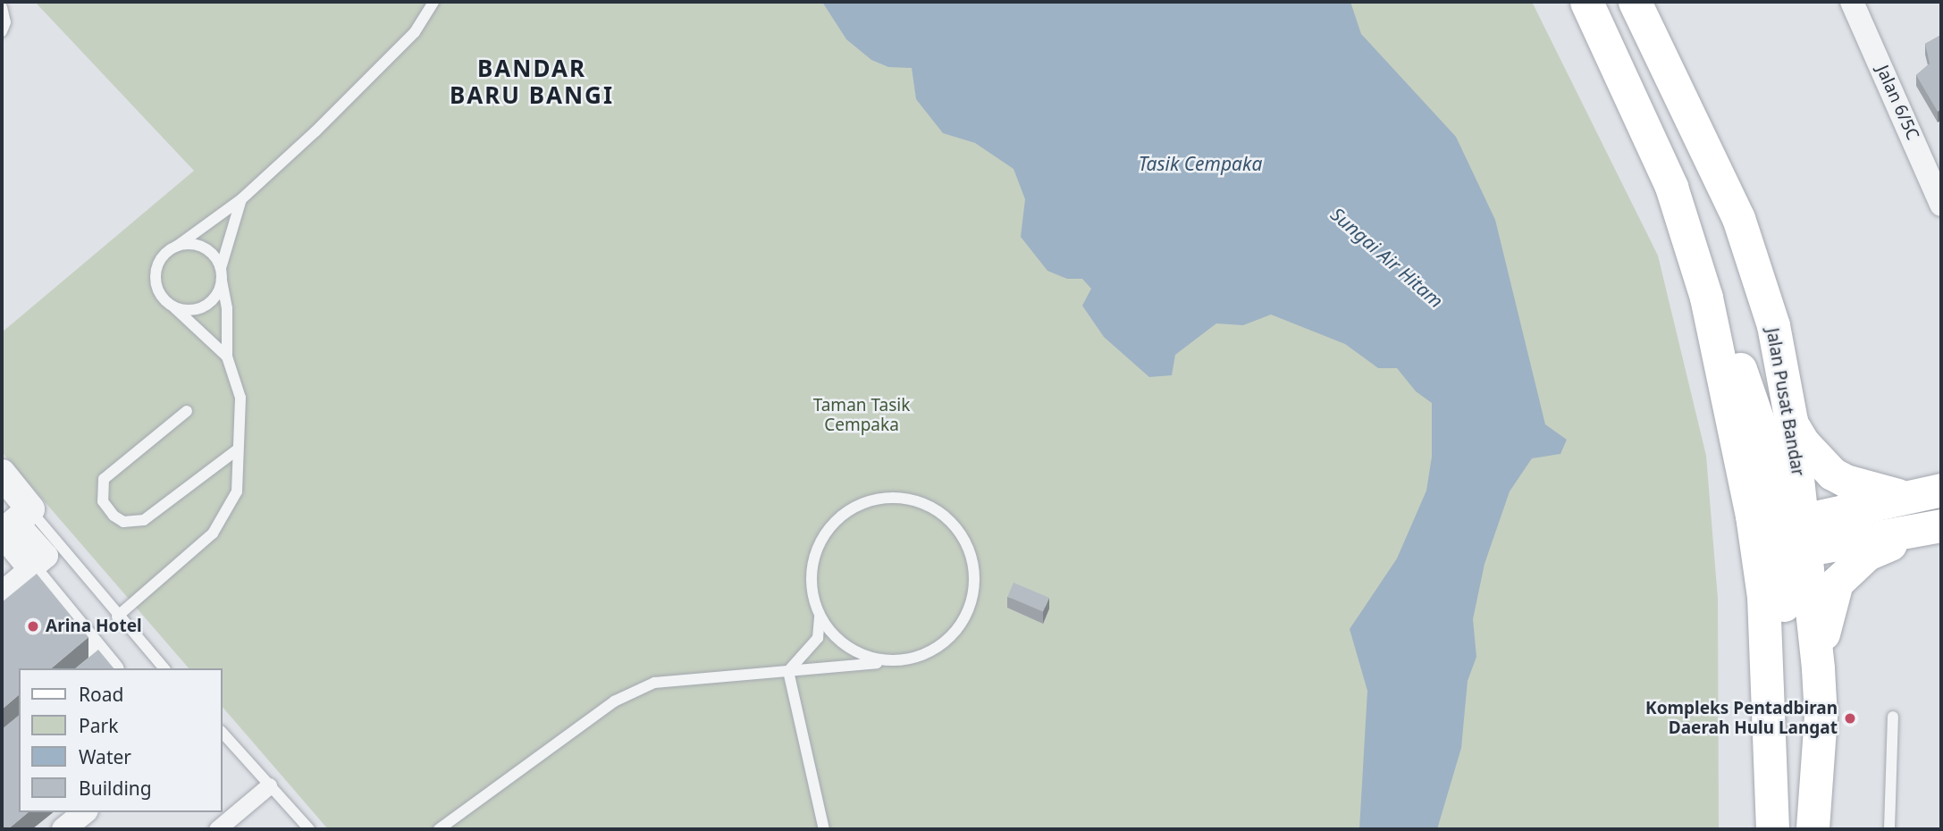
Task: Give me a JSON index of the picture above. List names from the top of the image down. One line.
{"streets":{"main road":["Jalan Pusat Bandar"],"street":["Jalan 6/5C"]},"districts":["BANDAR BARU BANGI"],"water":["Tasik Cempaka","Sungai Air Hitam"],"parks":["Taman Tasik Cempaka"],"places":["Arina Hotel","Kompleks Pentadbiran Daerah Hulu Langat"],"legend":["Road","Park","Water","Building"]}
